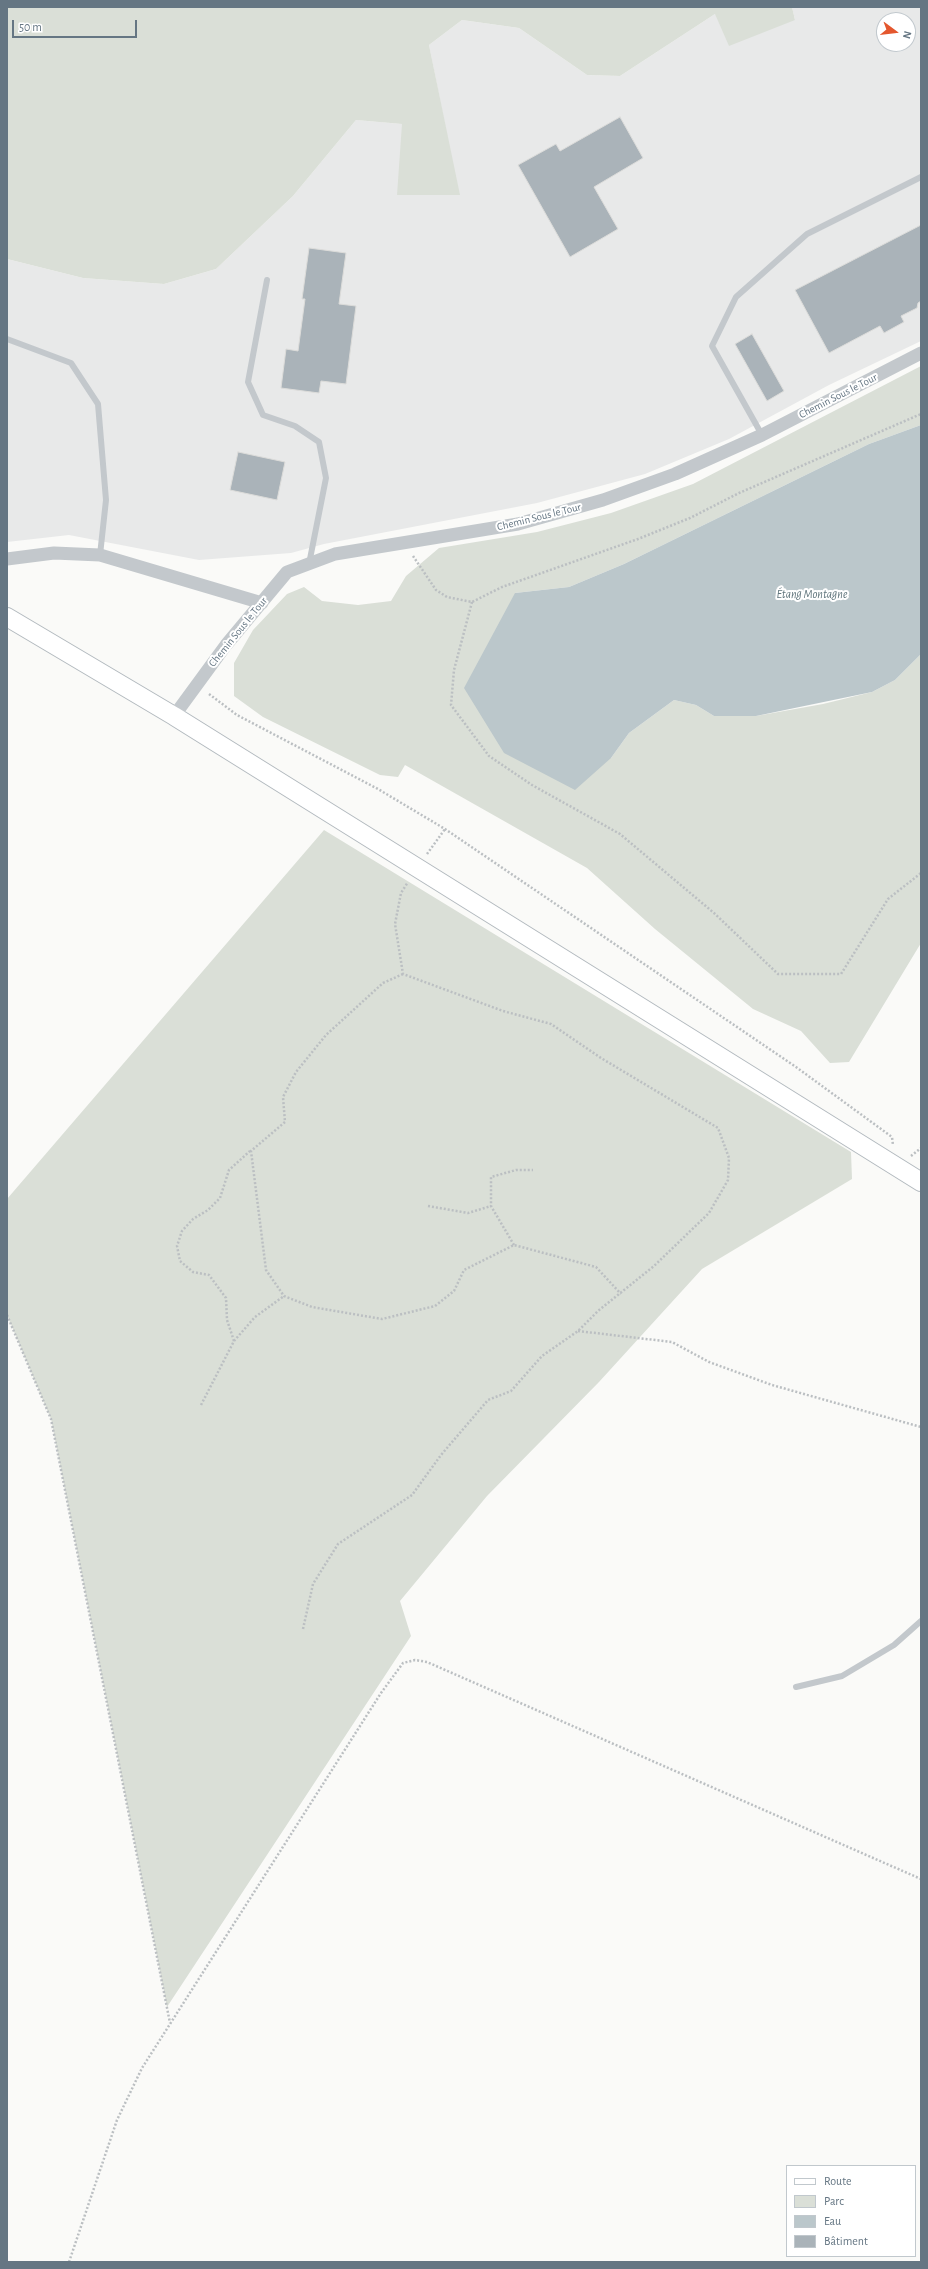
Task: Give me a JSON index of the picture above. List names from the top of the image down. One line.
{"streets":{"street":["Chemin Sous le Tour"]},"water":["Étang Montagne"],"legend":["Route","Parc","Eau","Bâtiment"],"scale_bar":"50 m","north":"right"}
